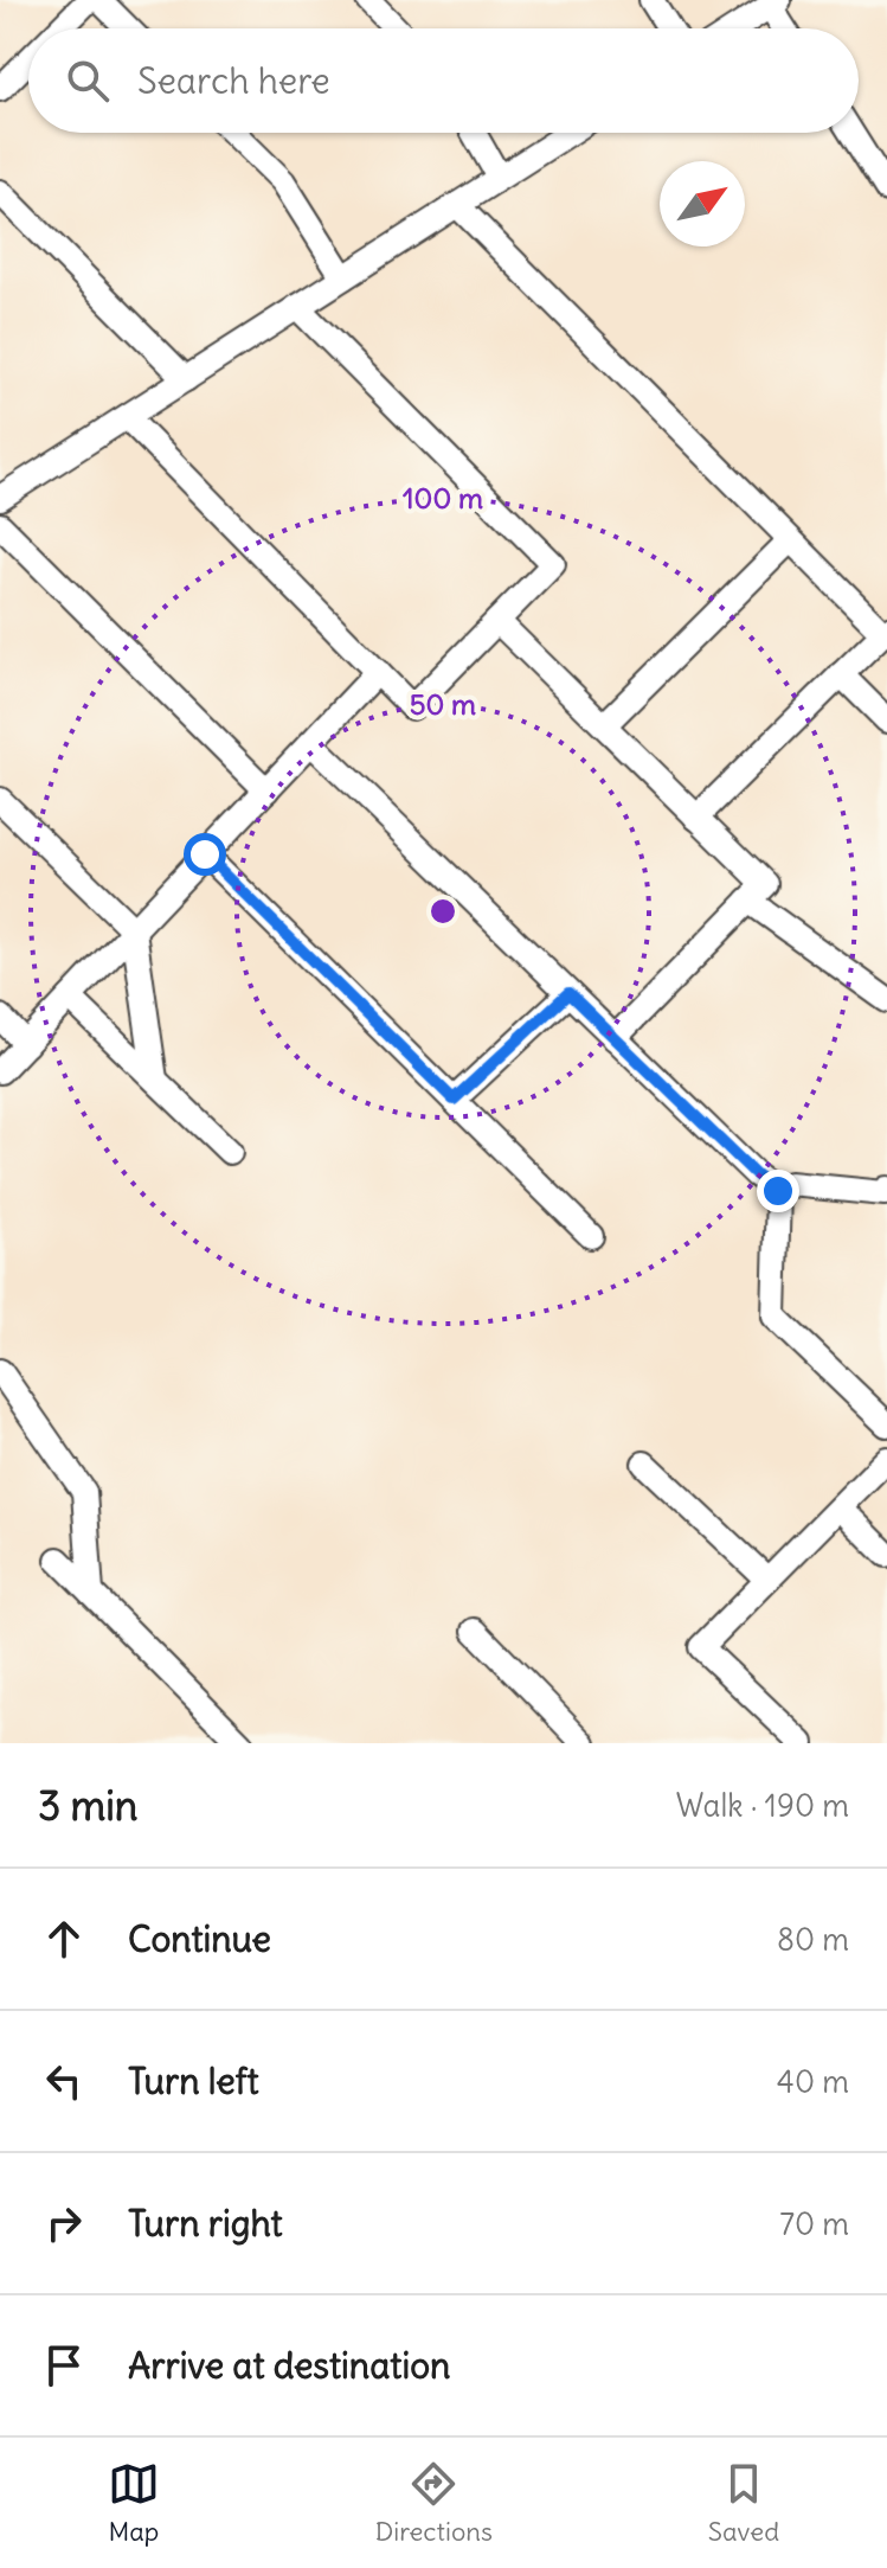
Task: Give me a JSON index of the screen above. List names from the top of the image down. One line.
{"north":"top right","page":{"search":"Search here","heading":["3 min","Walk · 190 m"],"list":[["Continue","80 m"],["Turn left","40 m"],["Turn right","70 m"],"Arrive at destination"],"nav":["Map","Directions","Saved"]},"rings":["100 m","50 m"]}
